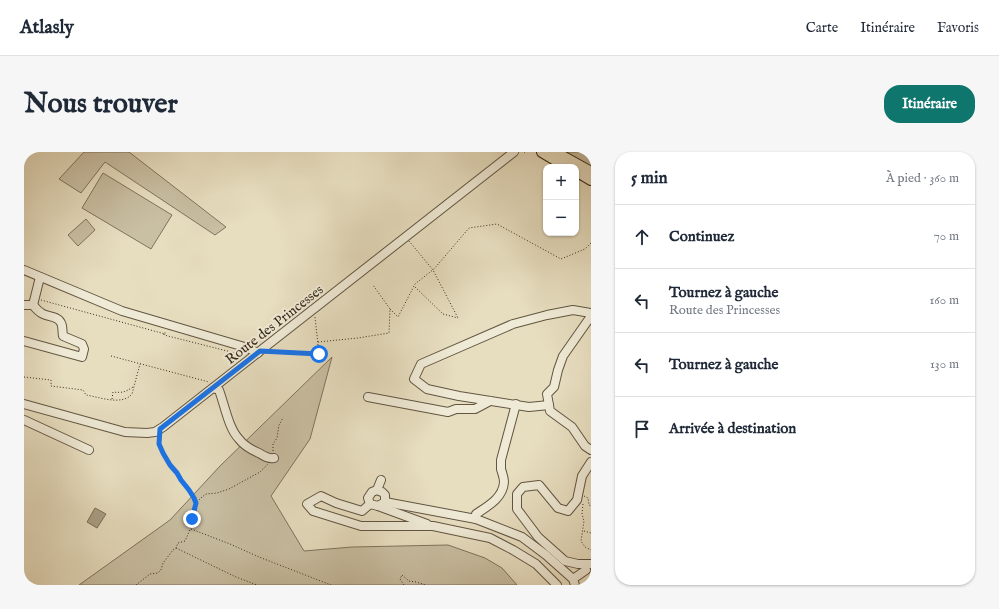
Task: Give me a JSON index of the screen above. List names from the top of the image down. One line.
{"streets":{"street":["Route des Princesses"]},"page":{"header":"Atlasly","nav":["Carte","Itinéraire","Favoris"],"buttons":"Itinéraire","title":"Nous trouver","heading":["5 min","À pied · 360 m"],"map_buttons":["+","−"],"list":[["Continuez","70 m"],["Tournez à gauche","Route des Princesses","160 m"],["Tournez à gauche","130 m"],"Arrivée à destination"]}}
